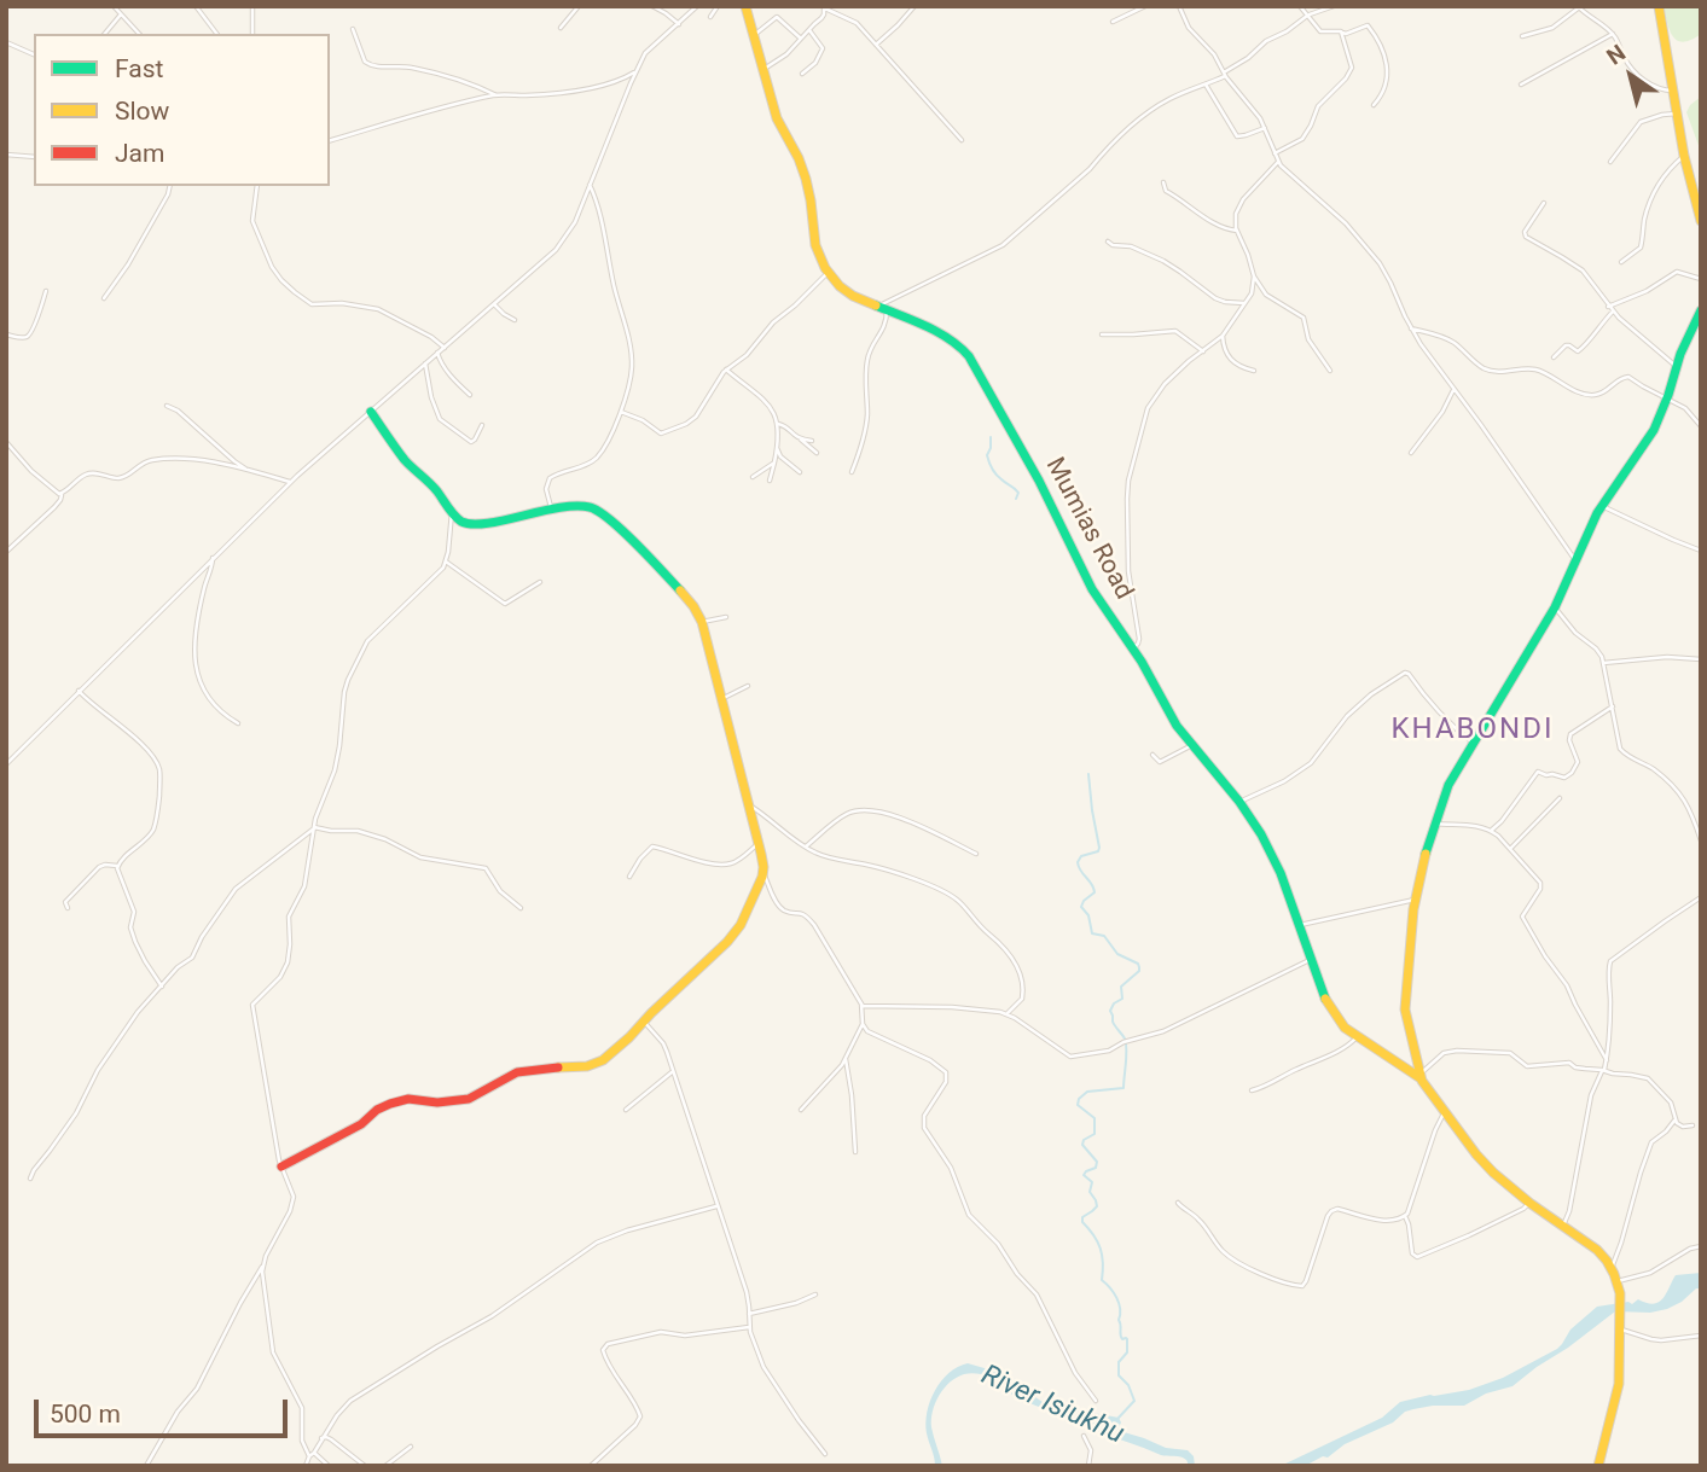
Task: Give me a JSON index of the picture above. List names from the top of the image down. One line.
{"streets":{"street":["Mumias Road"]},"districts":["KHABONDI"],"water":["River Isiukhu"],"legend":["Fast","Slow","Jam"],"scale_bar":"500 m","north":"top left"}
